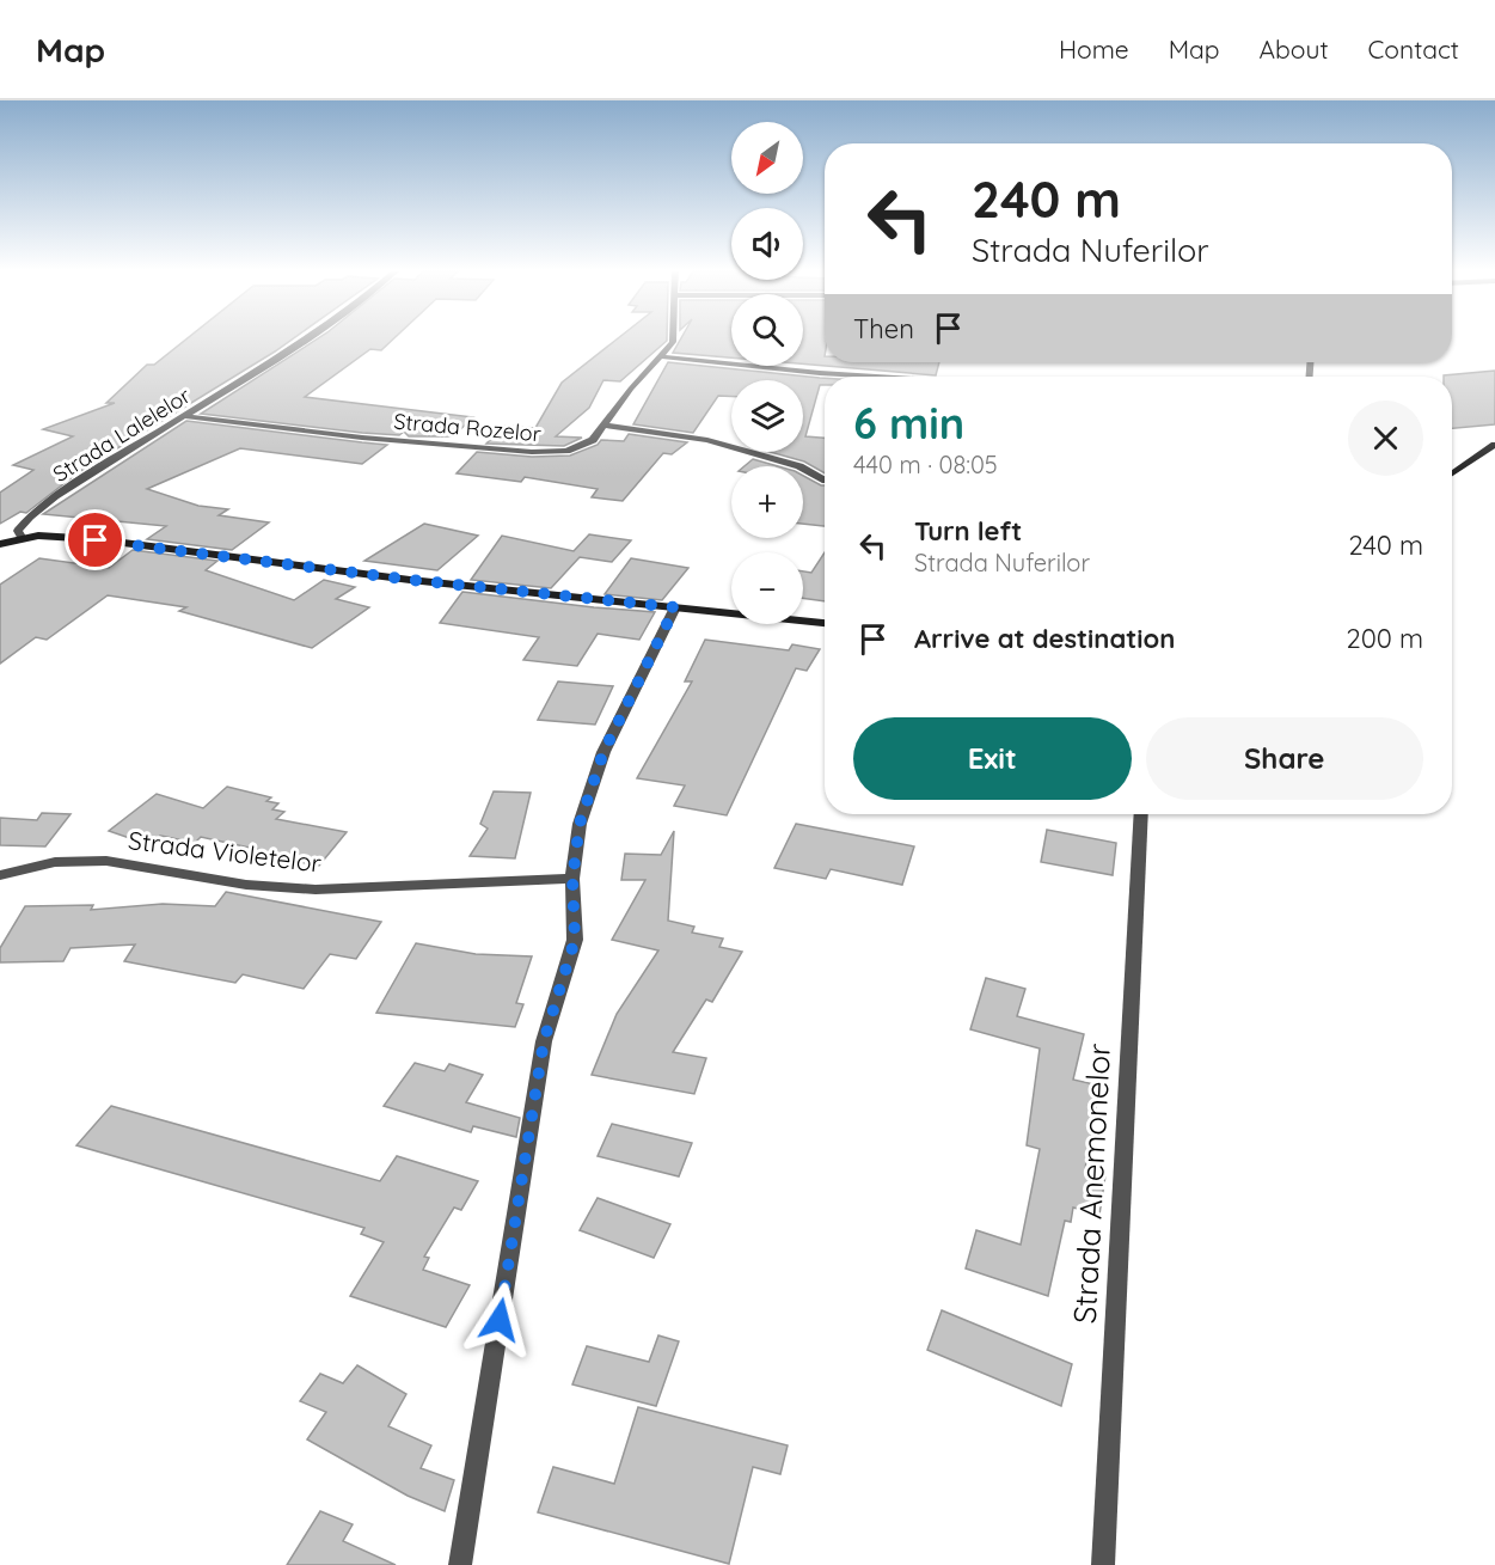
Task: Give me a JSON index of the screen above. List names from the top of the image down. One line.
{"streets":{"street":["Strada Rozelor","Strada Lalelelor","Strada Violetelor","Strada Anemonelor"]},"crossings":[["Strada Rozelor","Strada Lalelelor"]],"north":"bottom left","page":{"header":"Map","nav":["Home","Map","About","Contact"],"map_buttons":["+","−"],"turn":["240 m","Strada Nuferilor"],"then":"Then","heading":["6 min","440 m · 08:05"],"list":[{"name":"Turn left","note":"Strada Nuferilor","value":"240 m"},{"name":"Arrive at destination","value":"200 m"}],"buttons":["Exit","Share"]}}
